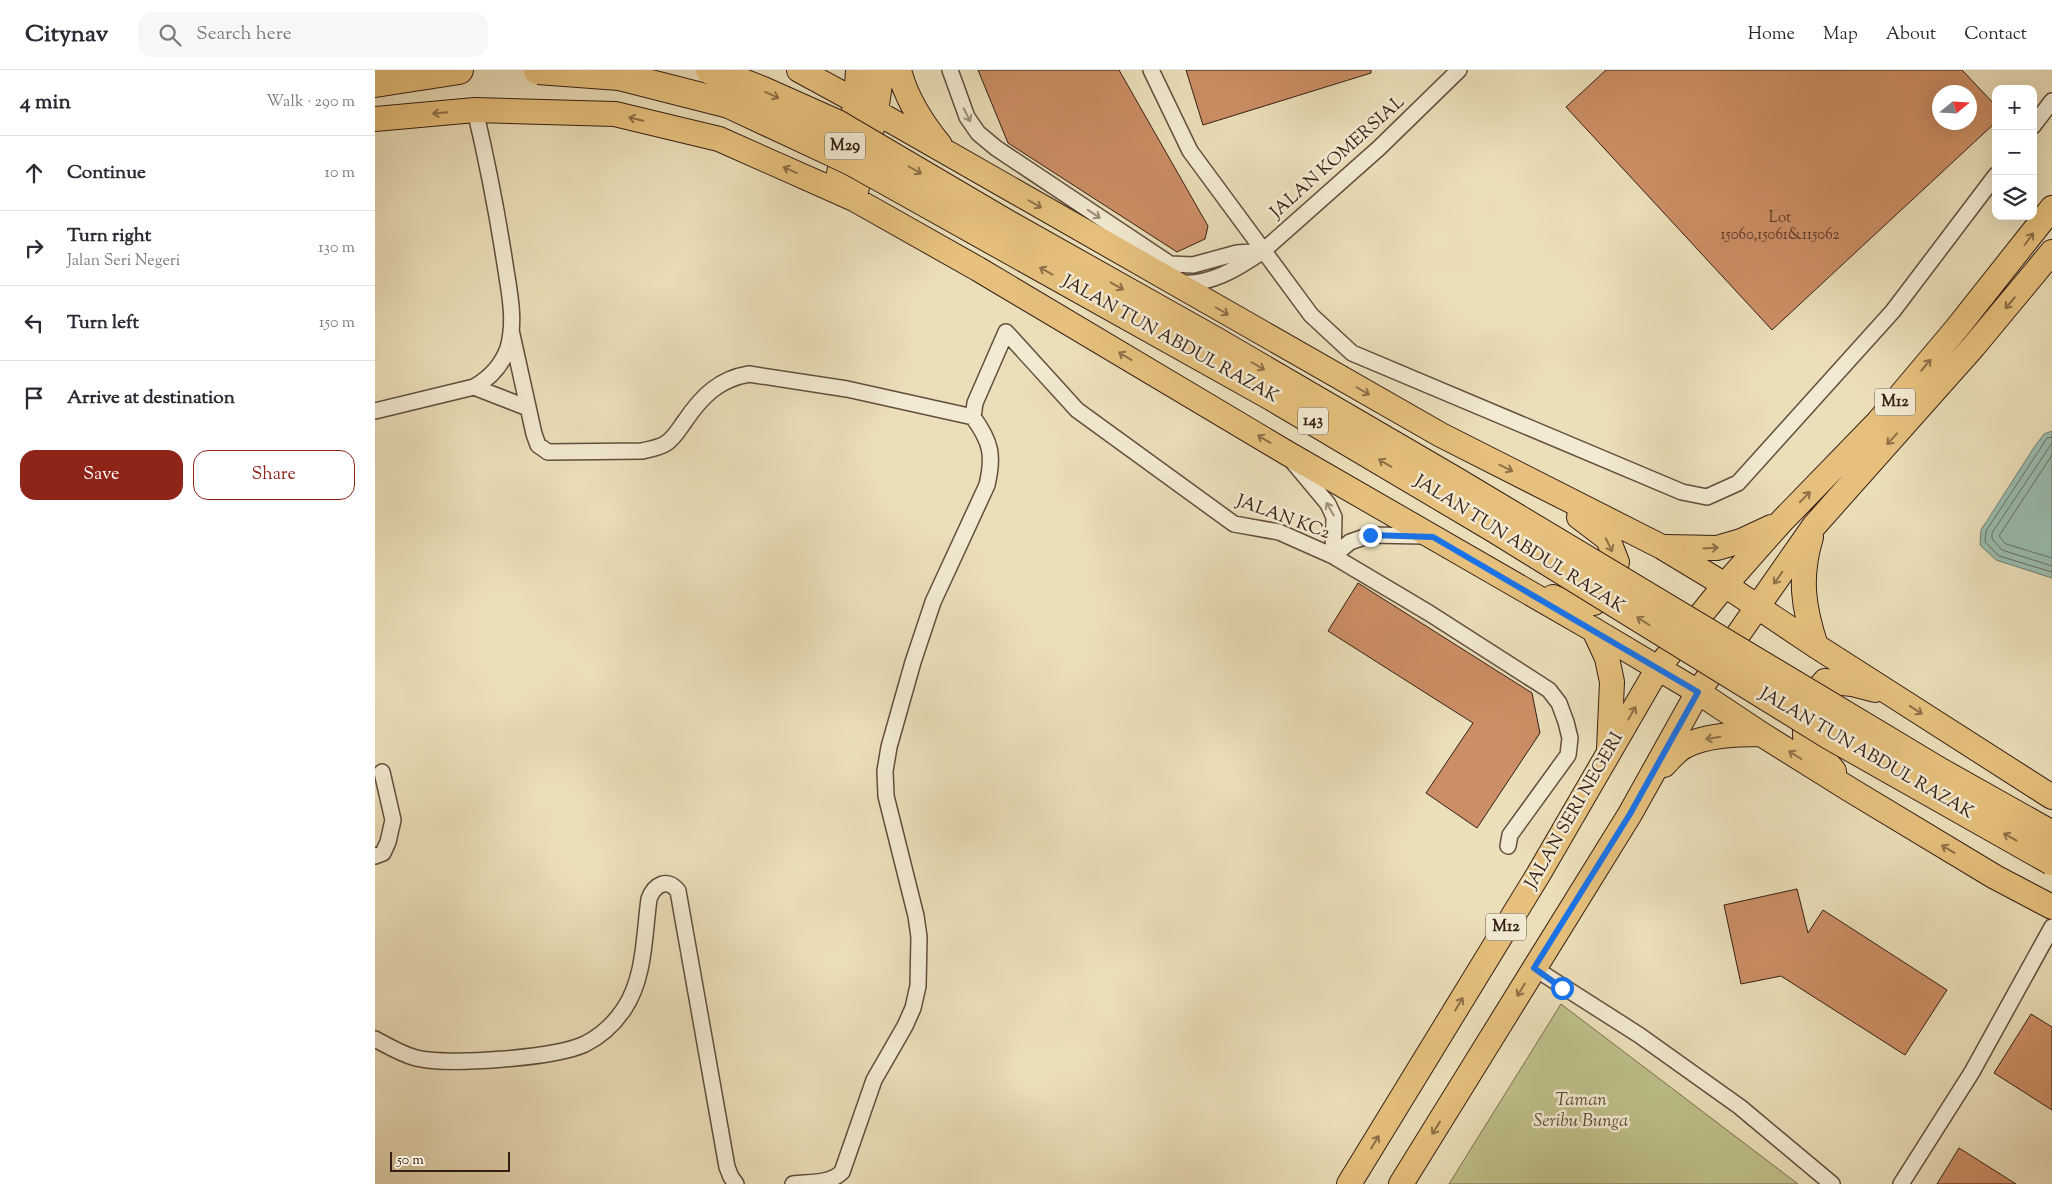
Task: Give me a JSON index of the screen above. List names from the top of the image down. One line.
{"streets":{"highway":["JALAN TUN ABDUL RAZAK","143"],"main road":["M29","M12","JALAN SERI NEGERI"],"street":["JALAN KOMERSIAL","JALAN KC2"]},"crossings":[["M12","JALAN SERI NEGERI"]],"parks":["Taman Seribu Bunga"],"house_numbers":["Lot 15060,15061&115062"],"scale_bar":"50 m","north":"right","page":{"header":"Citynav","search":"Search here","nav":["Home","Map","About","Contact"],"heading":["4 min","Walk · 290 m"],"map_buttons":["+","−"],"list":[["Continue","10 m"],["Turn right","Jalan Seri Negeri","130 m"],["Turn left","150 m"],"Arrive at destination"],"buttons":["Save","Share"],"scale":"50 m"}}
